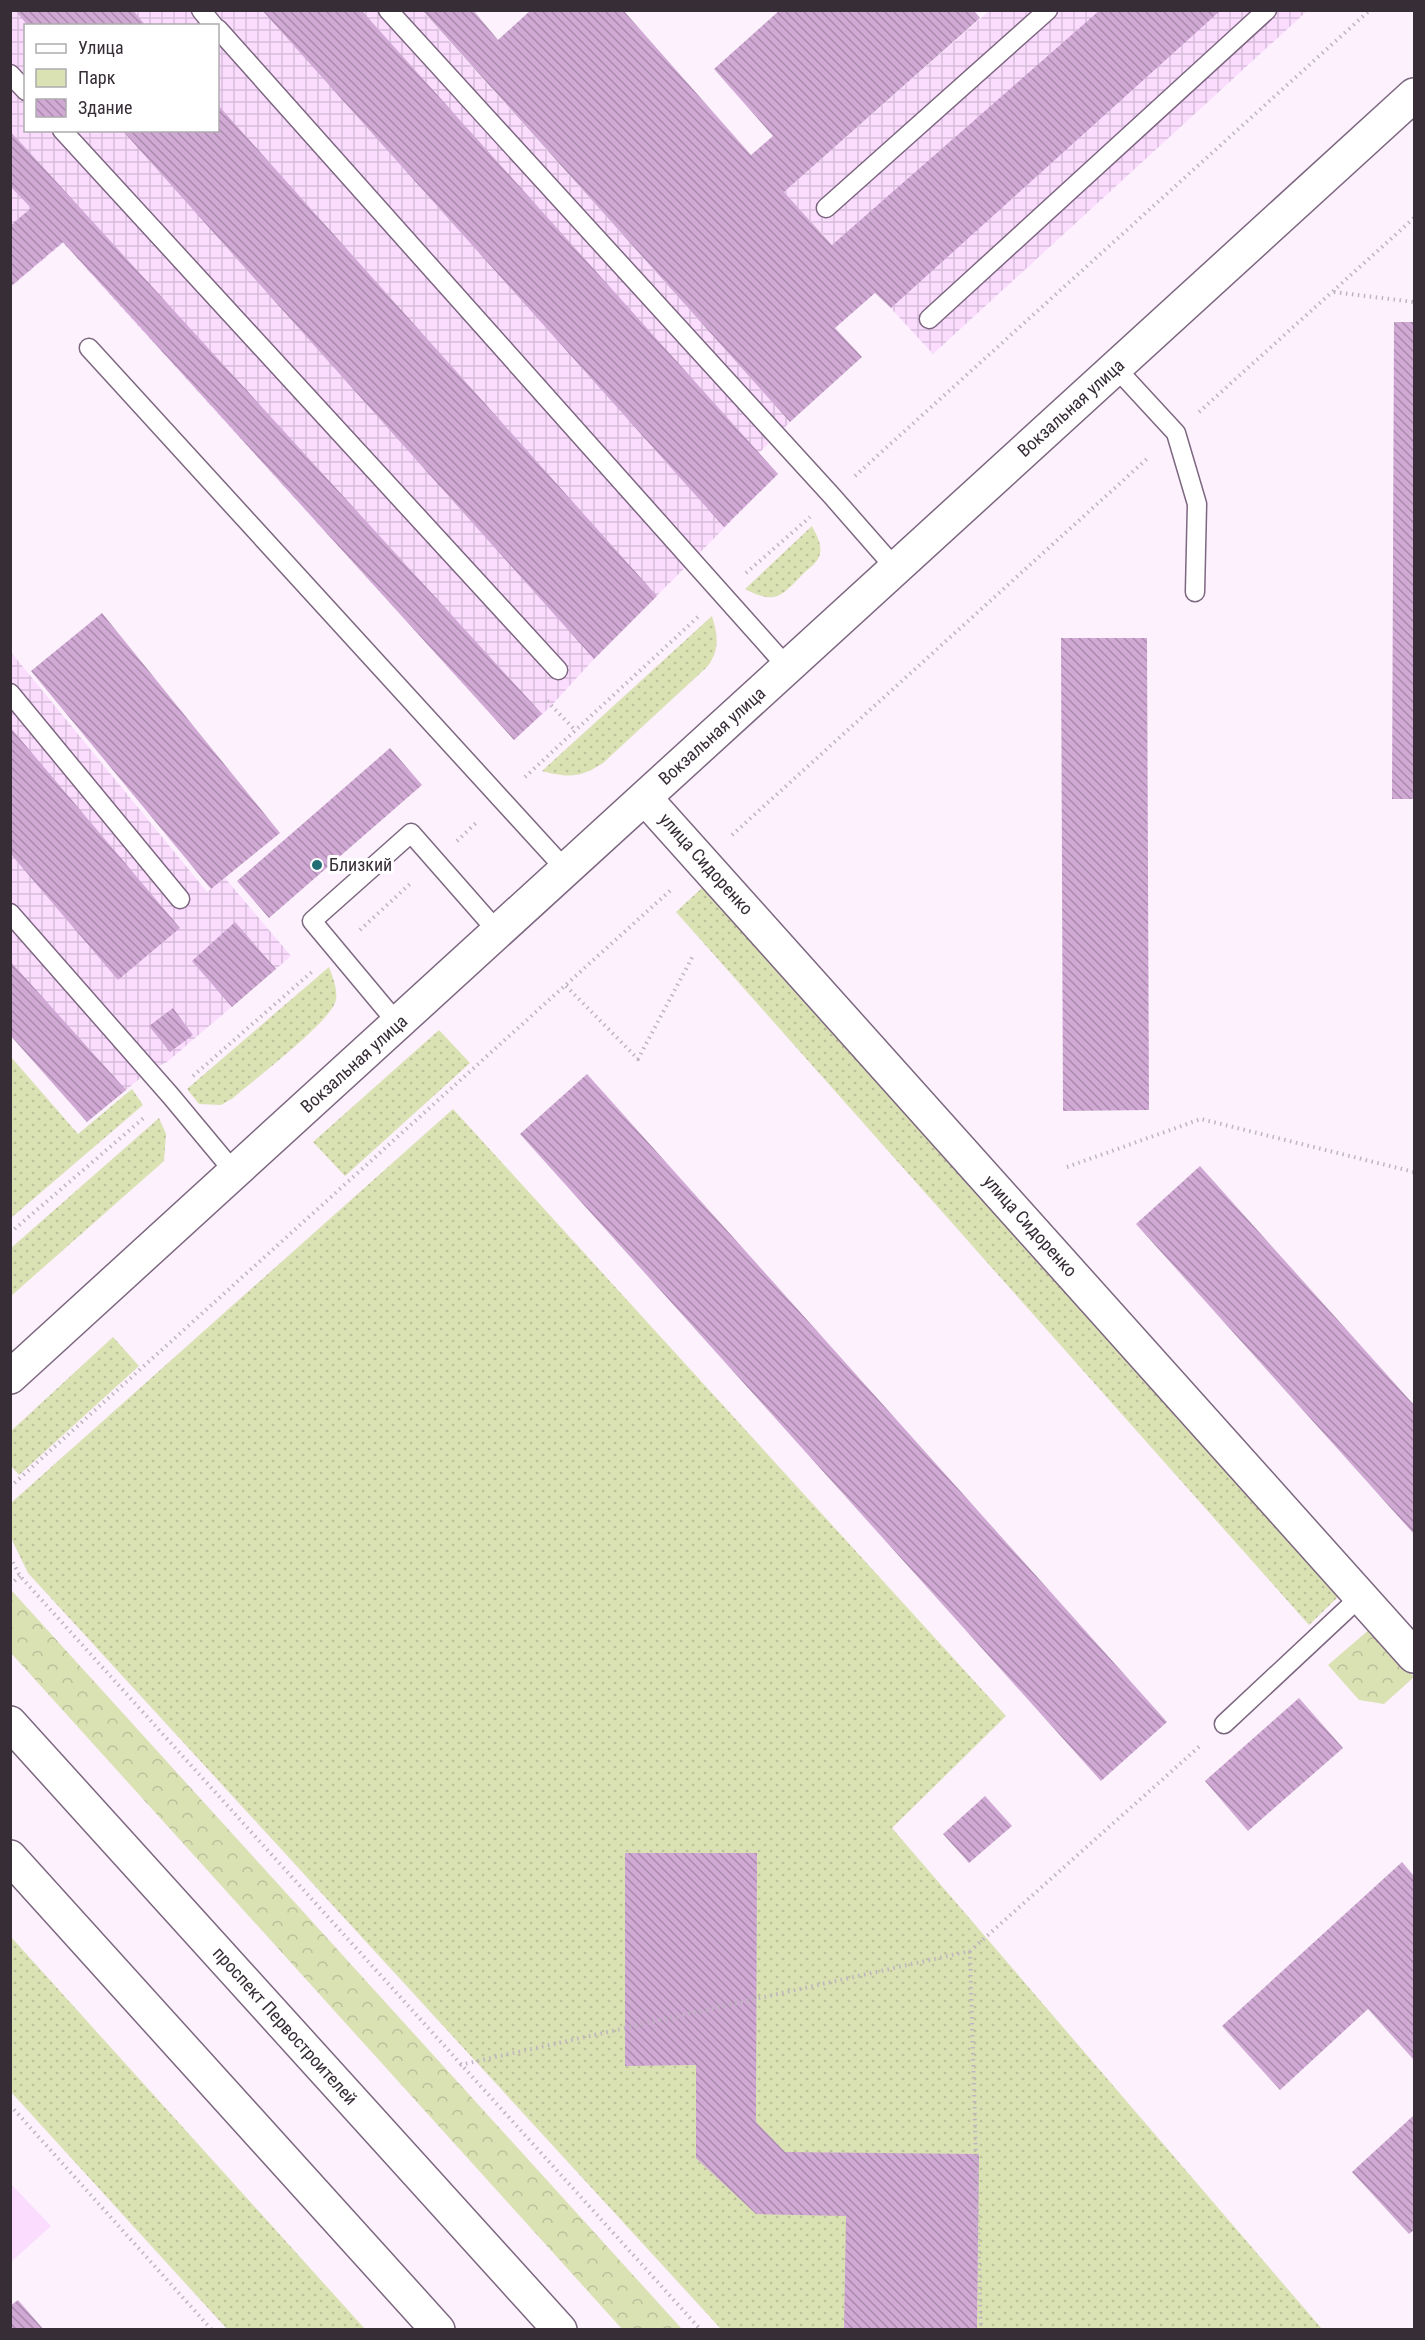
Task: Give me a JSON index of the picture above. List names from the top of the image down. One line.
{"streets":{"street":["Вокзальная улица","улица Сидоренко","проспект Первостроителей"]},"crossings":[["Вокзальная улица","улица Сидоренко"]],"places":["Близкий"],"legend":["Улица","Парк","Здание"]}
